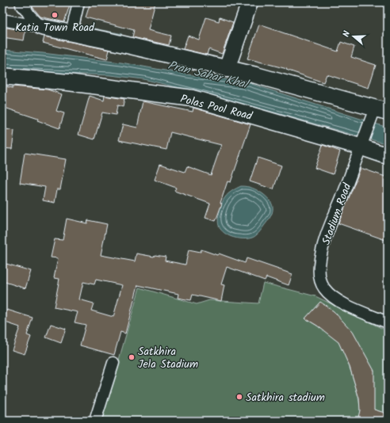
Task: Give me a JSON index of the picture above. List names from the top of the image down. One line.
{"streets":{"street":["Polas Pool Road","Stadium Road"]},"crossings":[["Polas Pool Road","Stadium Road"]],"water":["Pran Sahar Khal"],"places":["Katia Town Road","Satkhira Jela Stadium","Satkhira stadium"],"north":"left"}
